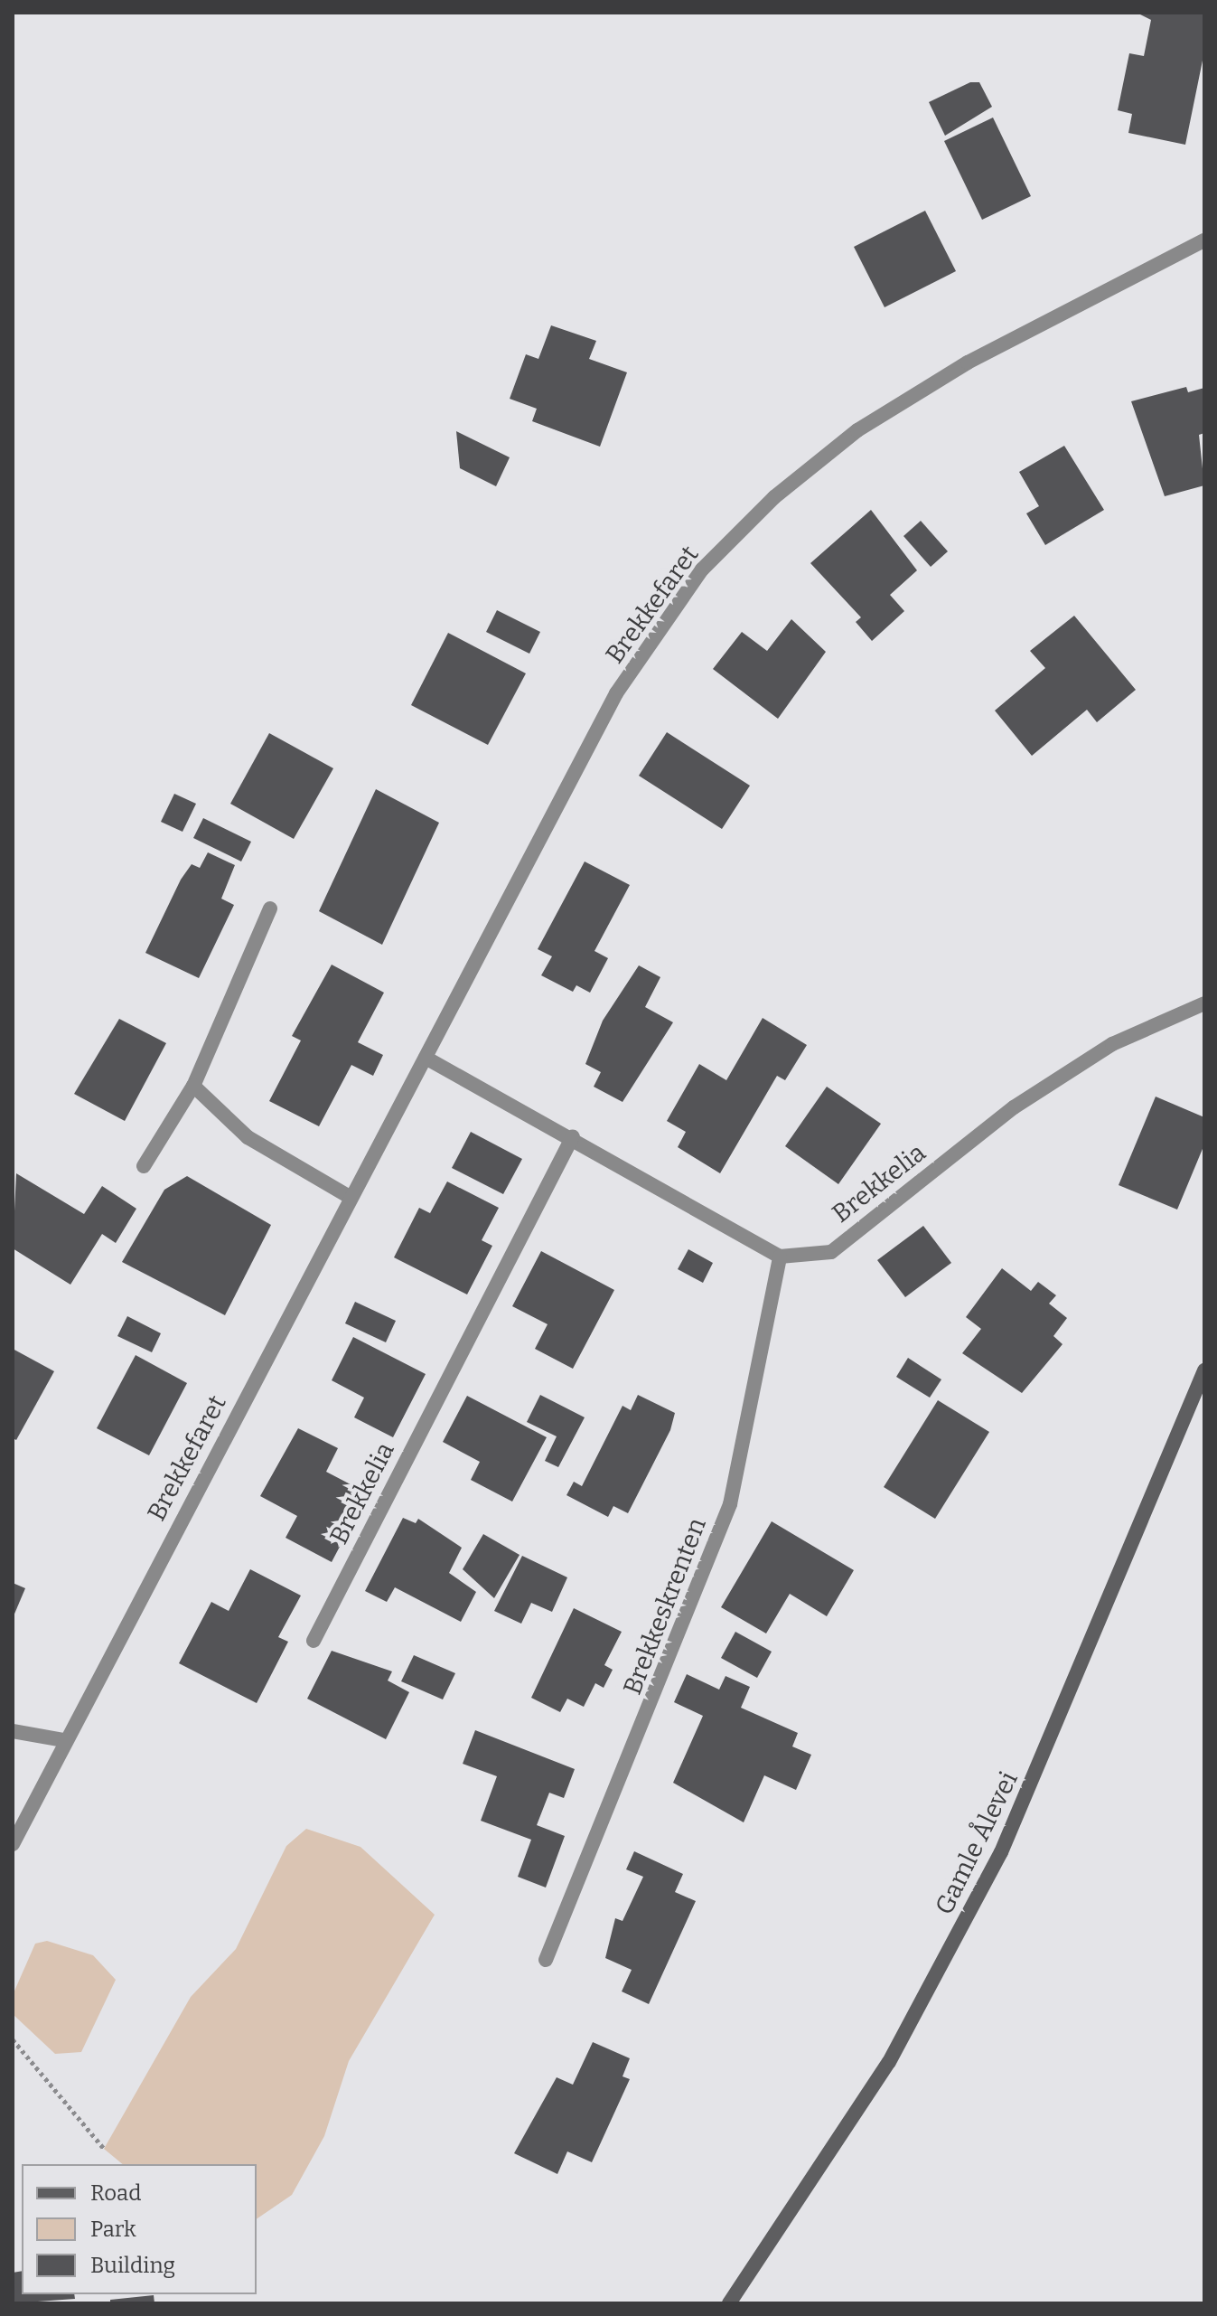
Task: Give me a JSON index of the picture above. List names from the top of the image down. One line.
{"streets":{"main road":["Gamle Ålevei"],"street":["Brekkefaret","Brekkelia","Brekkeskrenten"]},"crossings":[["Brekkelia","Brekkeskrenten"]],"legend":["Road","Park","Building"]}
